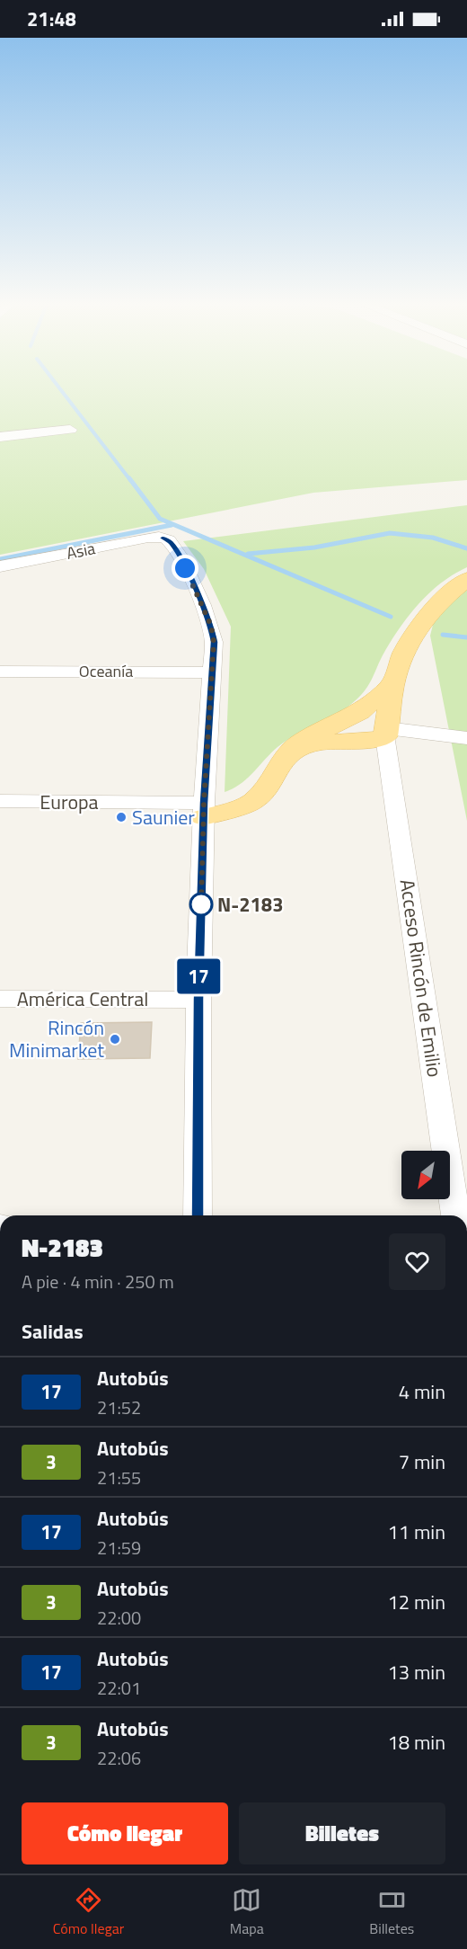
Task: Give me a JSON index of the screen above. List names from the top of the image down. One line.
{"streets":{"main road":["Acceso Rincón de Emilio"],"street":["Asia","Oceanía","Europa","América Central"]},"crossings":[["Asia","Oceanía"]],"places":["Saunier","N-2183","Rincón Minimarket"],"lines":["bus line 17"],"north":"bottom left","page":{"status":"21:48","on_map":"17","heading":[["N-2183","A pie · 4 min · 250 m"],"Salidas"],"list":[{"mark":"17","name":"Autobús","note":"21:52","value":"4 min"},{"mark":"3","name":"Autobús","note":"21:55","value":"7 min"},{"mark":"17","name":"Autobús","note":"21:59","value":"11 min"},{"mark":"3","name":"Autobús","note":"22:00","value":"12 min"},{"mark":"17","name":"Autobús","note":"22:01","value":"13 min"},{"mark":"3","name":"Autobús","note":"22:06","value":"18 min"}],"buttons":["Cómo llegar","Billetes"],"tabs":["Cómo llegar","Mapa","Billetes"]}}
